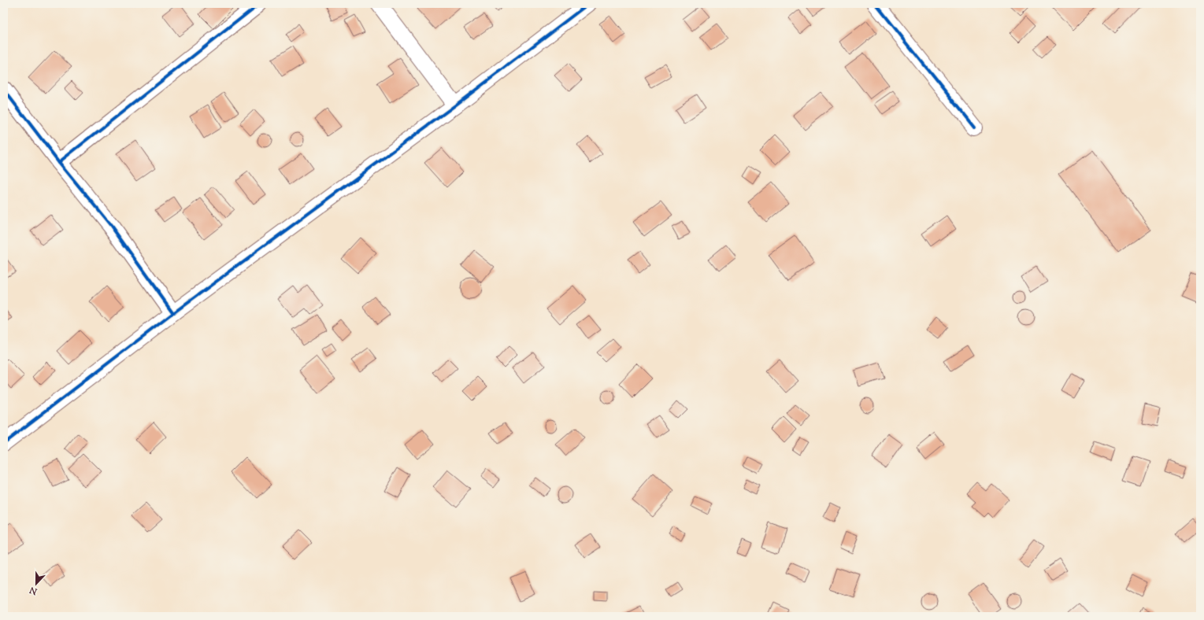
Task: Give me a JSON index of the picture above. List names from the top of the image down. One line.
{"north":"bottom"}
